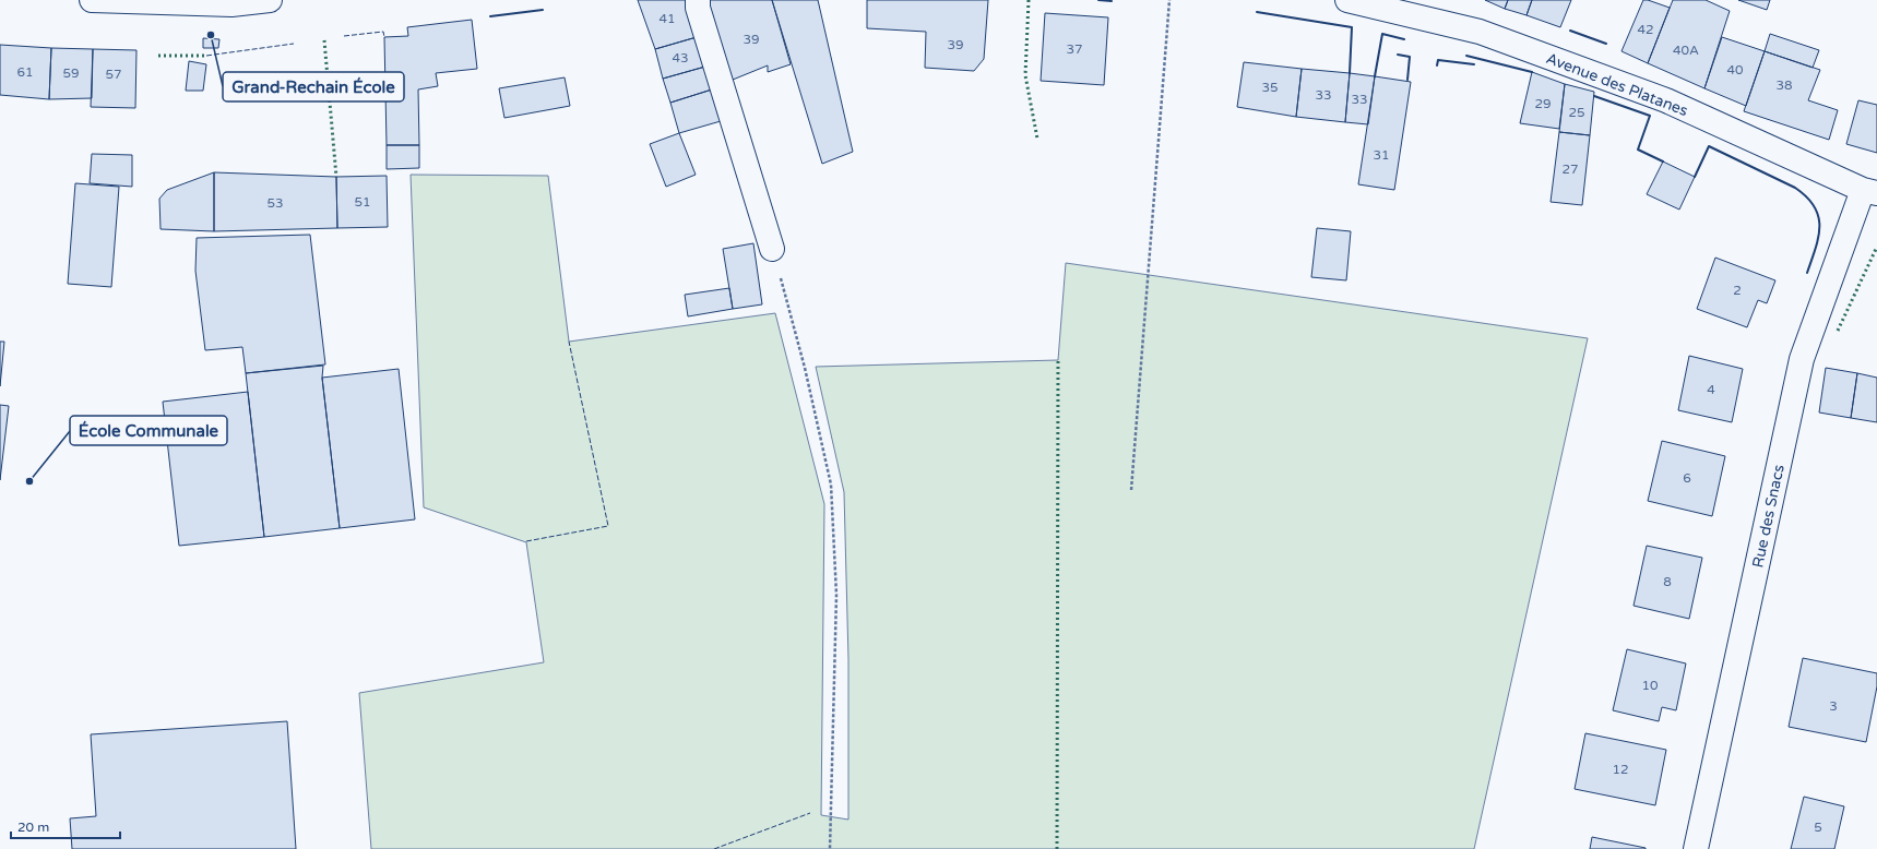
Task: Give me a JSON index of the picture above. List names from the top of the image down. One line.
{"streets":{"street":["Avenue des Platanes","Rue des Snacs"]},"crossings":[["Avenue des Platanes","Rue des Snacs"]],"places":["Grand-Rechain École","École Communale"],"house_numbers":["41","42","39","39","37","40A","43","40","61","59","57","38","35","33","33","29","25","31","27","51","53","2","4","6","8","10","3","12","5"],"scale_bar":"20 m"}
